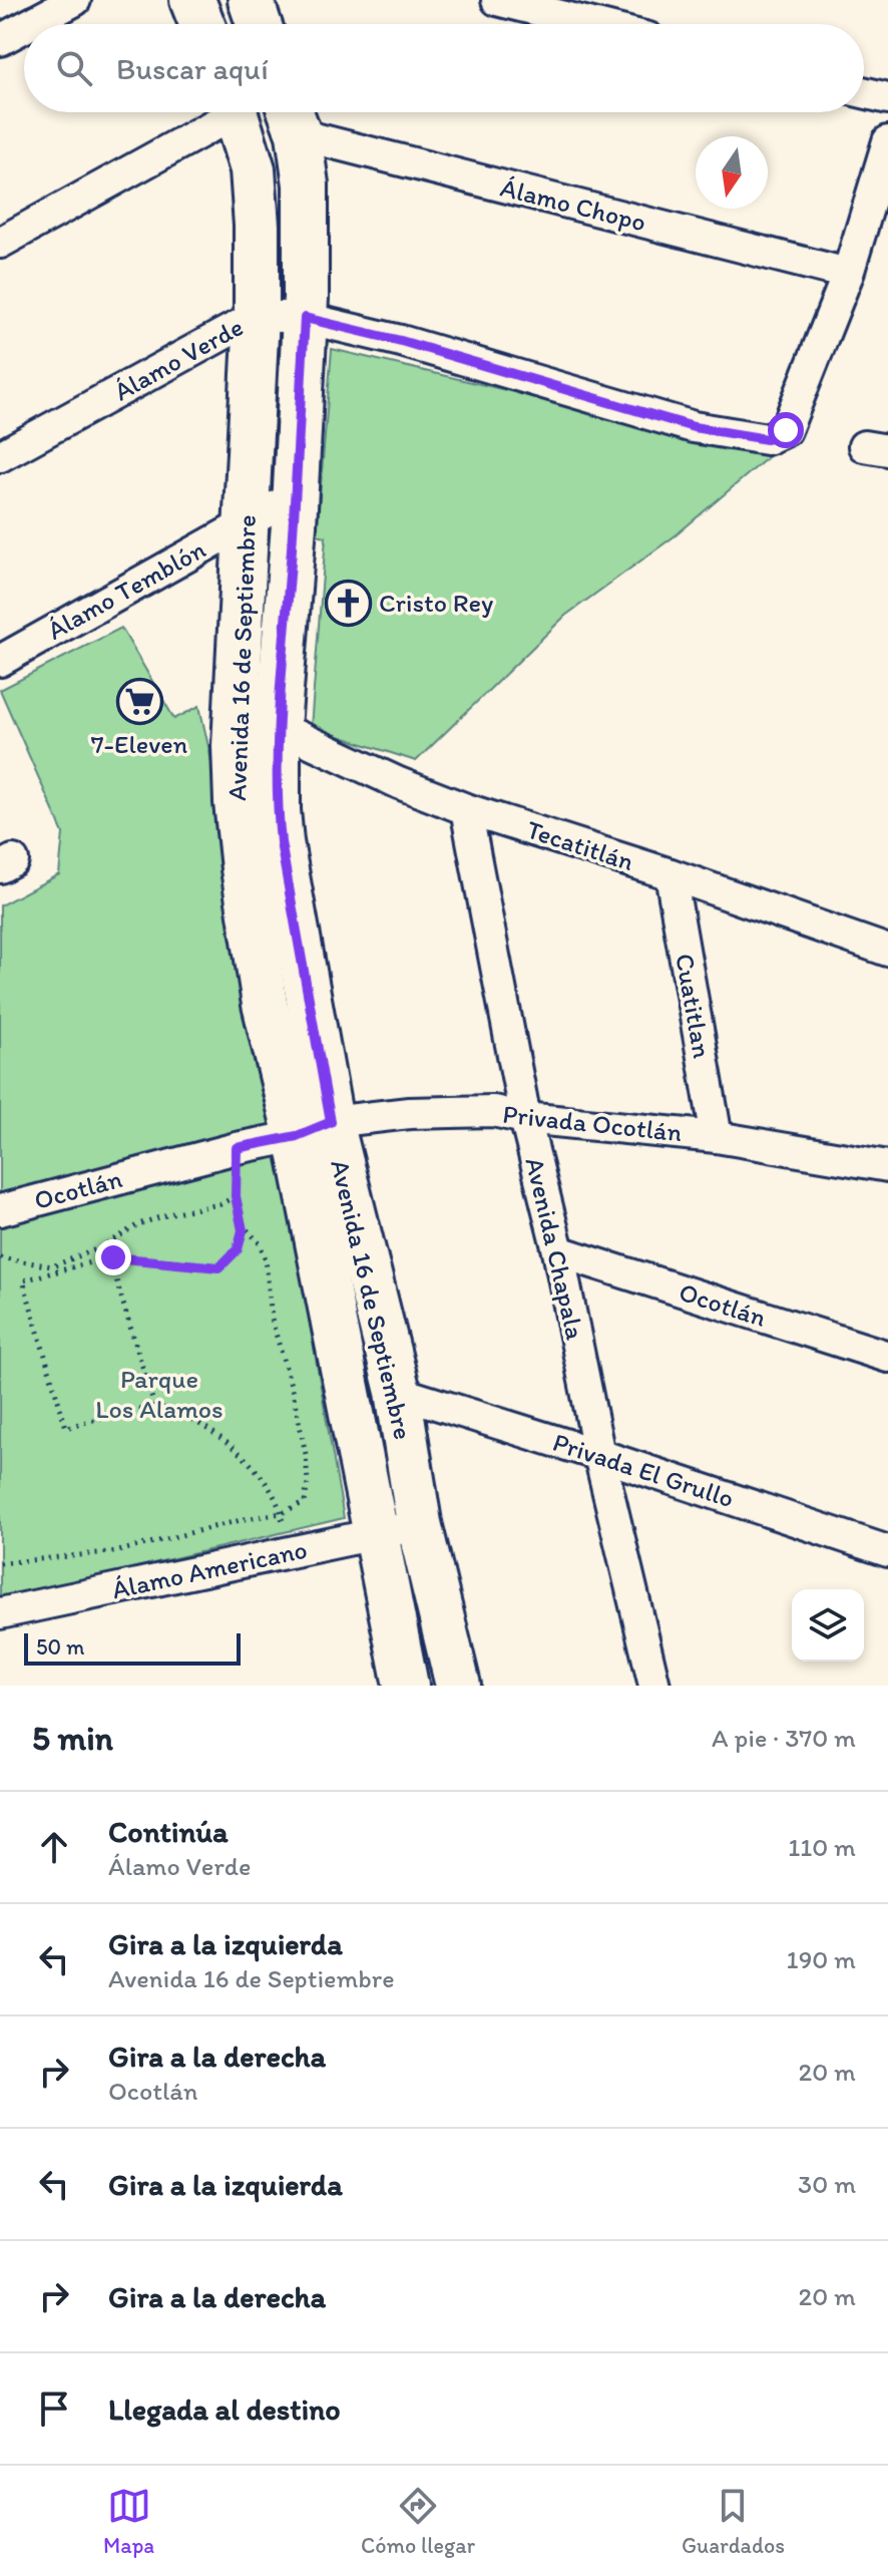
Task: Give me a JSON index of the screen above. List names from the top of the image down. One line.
{"streets":{"street":["Álamo Chopo","Álamo Verde","Álamo Temblón","Avenida 16 de Septiembre","Tecatitlán","Cuatitlan","Privada Ocotlán","Ocotlán","Avenida Chapala","Privada El Grullo","Álamo Americano"]},"crossings":[["Álamo Chopo","Álamo Verde"],["Álamo Chopo","Avenida 16 de Septiembre"],["Álamo Verde","Avenida 16 de Septiembre"],["Álamo Temblón","Avenida 16 de Septiembre"],["Avenida 16 de Septiembre","Tecatitlán"],["Avenida 16 de Septiembre","Privada Ocotlán"],["Avenida 16 de Septiembre","Ocotlán"],["Avenida 16 de Septiembre","Privada El Grullo"],["Avenida 16 de Septiembre","Álamo Americano"],["Tecatitlán","Cuatitlan"],["Tecatitlán","Avenida Chapala"],["Cuatitlan","Privada Ocotlán"],["Privada Ocotlán","Ocotlán"],["Privada Ocotlán","Avenida Chapala"],["Ocotlán","Avenida Chapala"],["Avenida Chapala","Privada El Grullo"]],"parks":["Parque Los Alamos"],"places":{"church":["Cristo Rey"],"supermarket":["7-Eleven"]},"scale_bar":"50 m","north":"bottom","page":{"search":"Buscar aquí","scale":"50 m","heading":["5 min","A pie · 370 m"],"list":[["Continúa","Álamo Verde","110 m"],["Gira a la izquierda","Avenida 16 de Septiembre","190 m"],["Gira a la derecha","Ocotlán","20 m"],["Gira a la izquierda","30 m"],["Gira a la derecha","20 m"],"Llegada al destino"],"nav":["Mapa","Cómo llegar","Guardados"]}}
